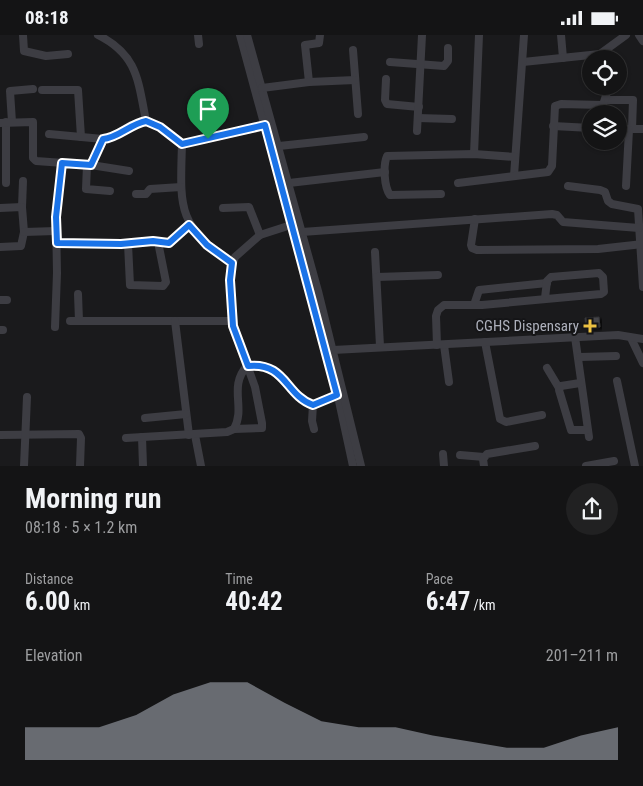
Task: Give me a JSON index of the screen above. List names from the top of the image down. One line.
{"places":{"health":["CGHS Dispensary"]},"page":{"status":"08:18","heading":["Morning run","08:18 · 5 × 1.2 km"],"stats":[["Distance","6.00 km"],["Time","40:42"],["Pace","6:47 /km"]],"chart":["Elevation","201–211 m"]}}
